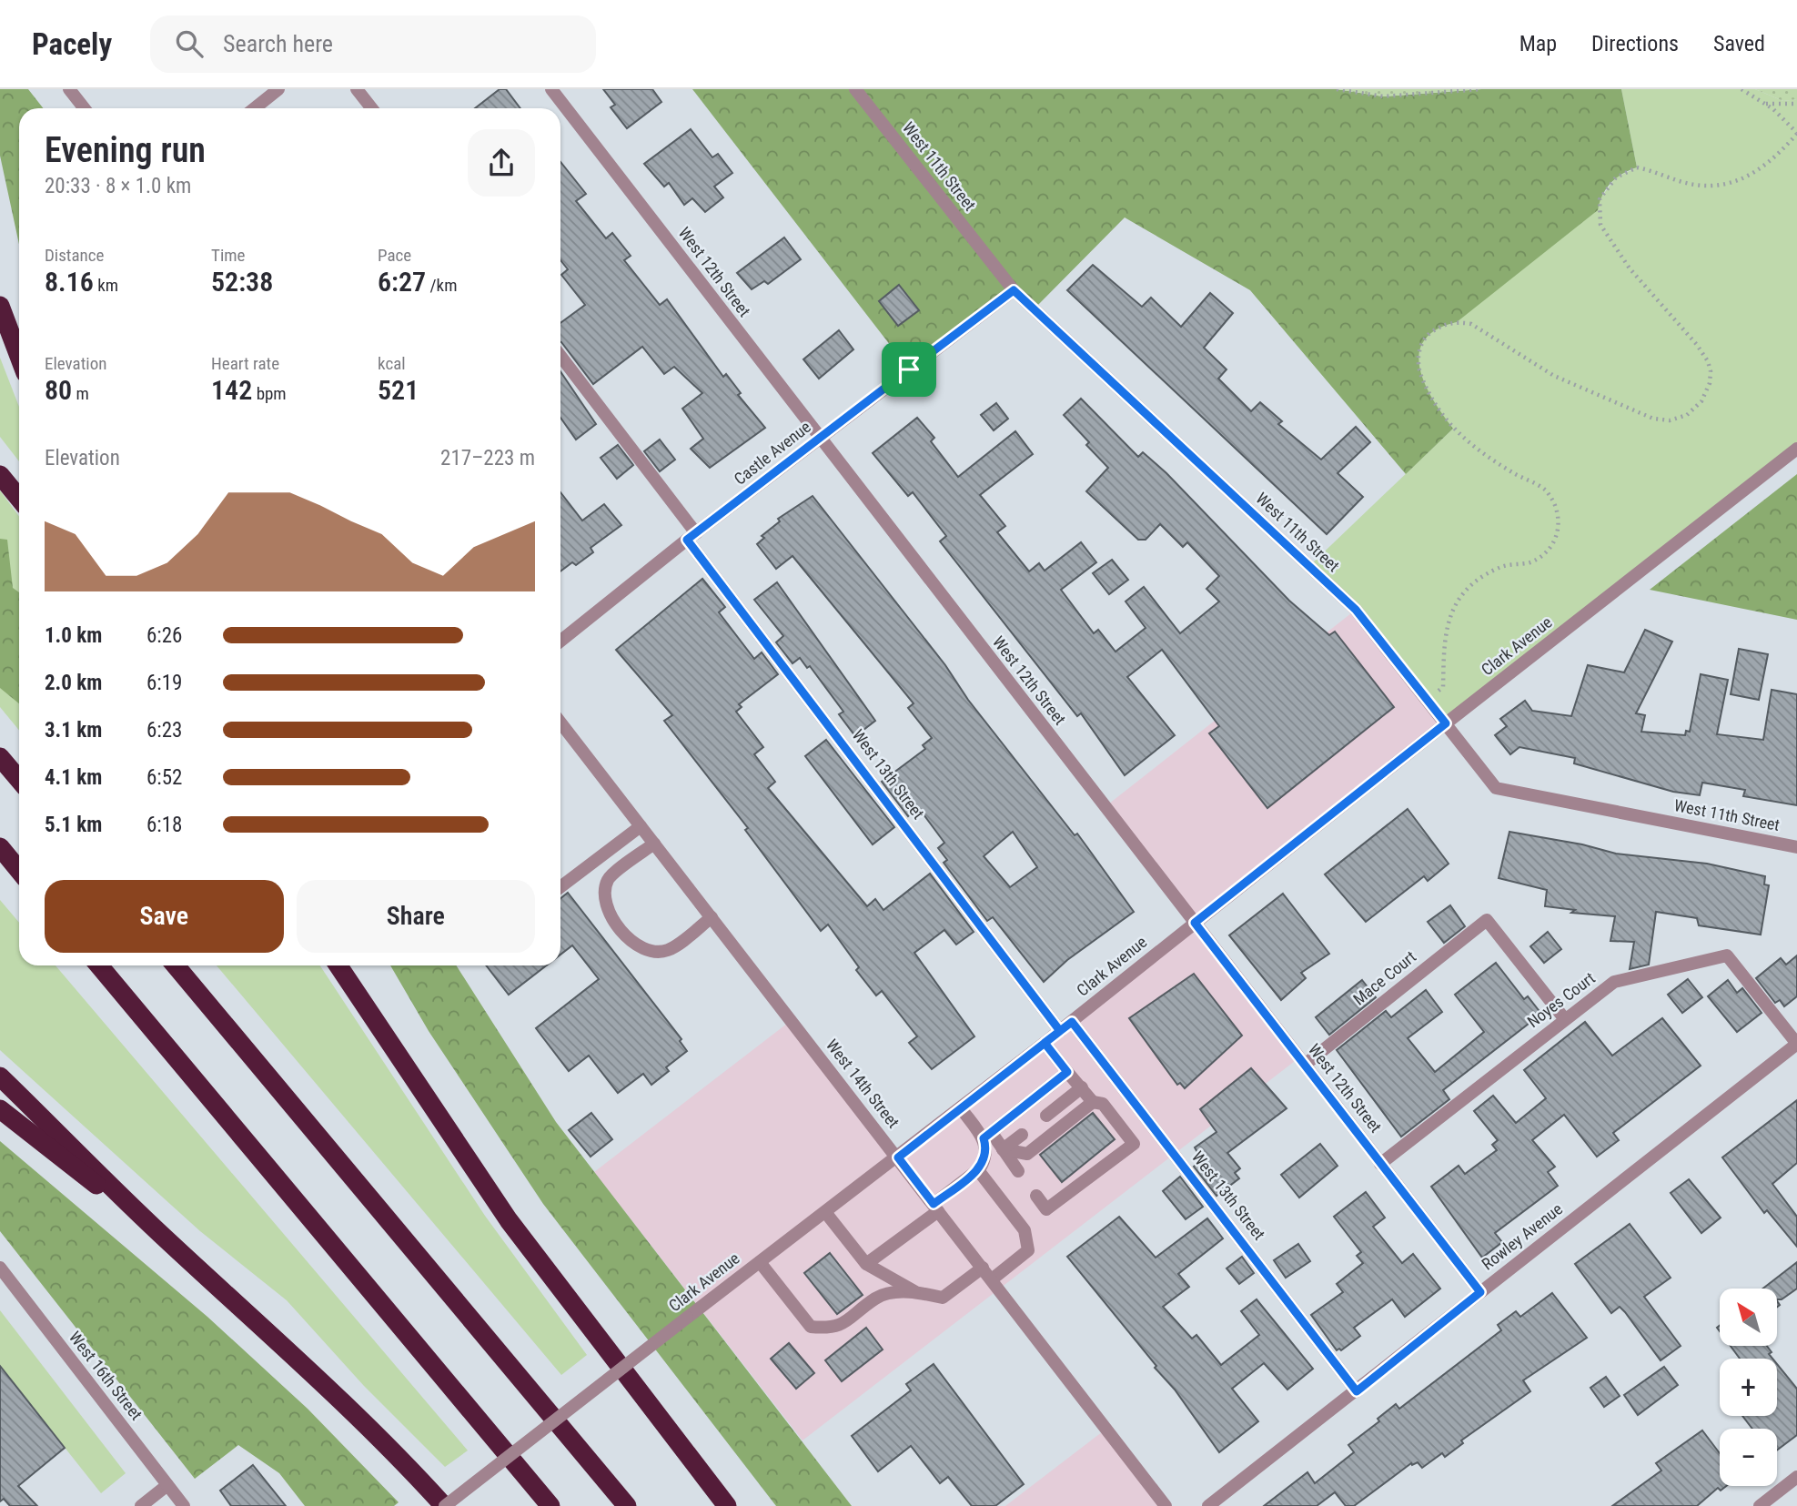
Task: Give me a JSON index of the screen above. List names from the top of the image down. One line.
{"streets":{"street":["West 11th Street","West 12th Street","Castle Avenue","Clark Avenue","West 13th Street","Mace Court","Noyes Court","West 14th Street","Rowley Avenue","West 16th Street"]},"crossings":[["West 11th Street","Castle Avenue"],["West 11th Street","Clark Avenue"],["West 12th Street","Castle Avenue"],["West 12th Street","Clark Avenue"],["West 12th Street","Mace Court"],["West 12th Street","Noyes Court"],["West 12th Street","Rowley Avenue"],["Castle Avenue","West 13th Street"],["Clark Avenue","West 13th Street"],["Clark Avenue","West 14th Street"],["West 13th Street","Rowley Avenue"],["Mace Court","Noyes Court"],["Noyes Court","Rowley Avenue"]],"north":"top left","page":{"header":"Pacely","search":"Search here","nav":["Map","Directions","Saved"],"heading":["Evening run","20:33 · 8 × 1.0 km"],"stats":[["Distance","8.16 km"],["Time","52:38"],["Pace","6:27 /km"],["Elevation","80 m"],["Heart rate","142 bpm"],["kcal","521"]],"chart":["Elevation","217–223 m"],"list":[{"name":"1.0 km","note":"6:26"},{"name":"2.0 km","note":"6:19"},{"name":"3.1 km","note":"6:23"},{"name":"4.1 km","note":"6:52"},{"name":"5.1 km","note":"6:18"}],"buttons":["Save","Share"],"map_buttons":["+","−"]}}
